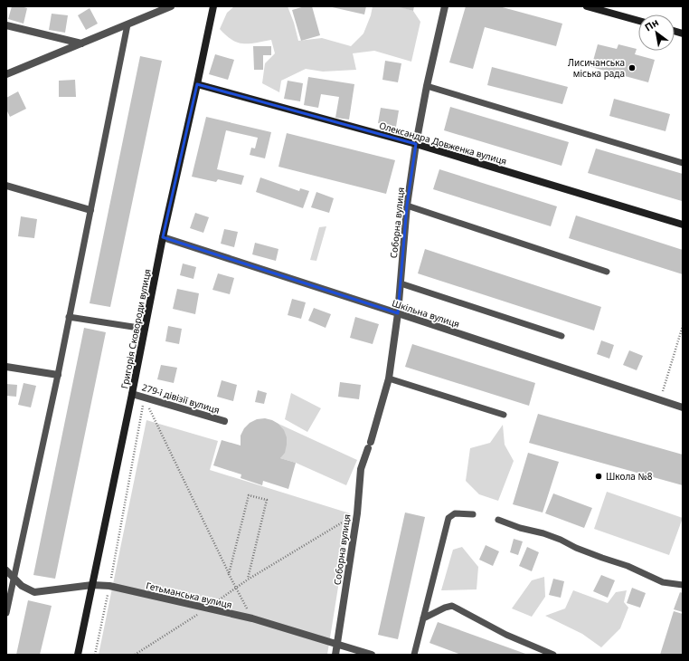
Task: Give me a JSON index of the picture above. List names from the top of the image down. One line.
{"streets":{"street":["Олександра Довженка вулиця","Соборна вулиця","Шкільна вулиця","Григорія Сковороди вулиця","279-ї дівізії вулиця","Гетьманська вулиця"]},"crossings":[["Олександра Довженка вулиця","Соборна вулиця"],["Олександра Довженка вулиця","Григорія Сковороди вулиця"],["Соборна вулиця","Шкільна вулиця"],["Соборна вулиця","Гетьманська вулиця"],["Шкільна вулиця","Григорія Сковороди вулиця"],["Григорія Сковороди вулиця","279-ї дівізії вулиця"],["Григорія Сковороди вулиця","Гетьманська вулиця"]],"places":["Лисичанська міська рада","Школа №8"],"north":"top left"}
